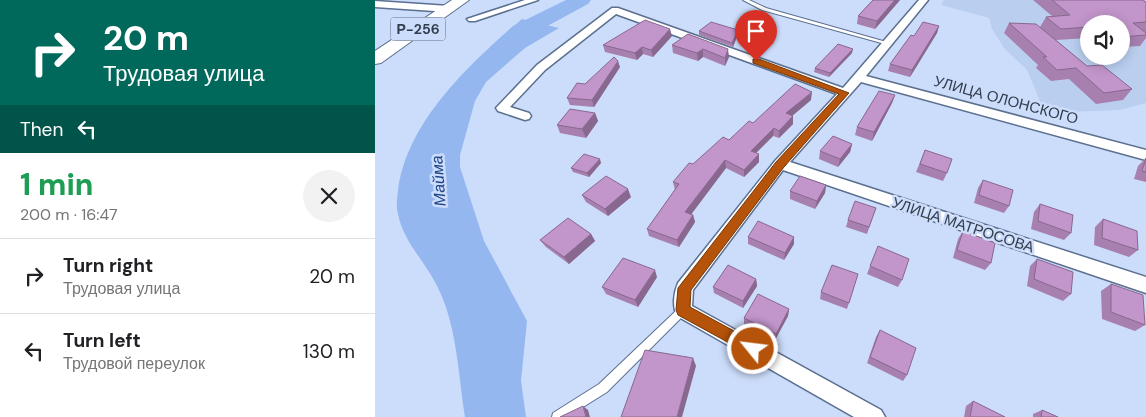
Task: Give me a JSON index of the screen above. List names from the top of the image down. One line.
{"streets":{"main road":["Р-256"],"street":["УЛИЦА ОЛОНСКОГО","УЛИЦА МАТРОСОВА"]},"water":["Майма"],"page":{"turn":["20 m","Трудовая улица"],"then":"Then","heading":["1 min","200 m · 16:47"],"list":[{"name":"Turn right","note":"Трудовая улица","value":"20 m"},{"name":"Turn left","note":"Трудовой переулок","value":"130 m"}]}}
